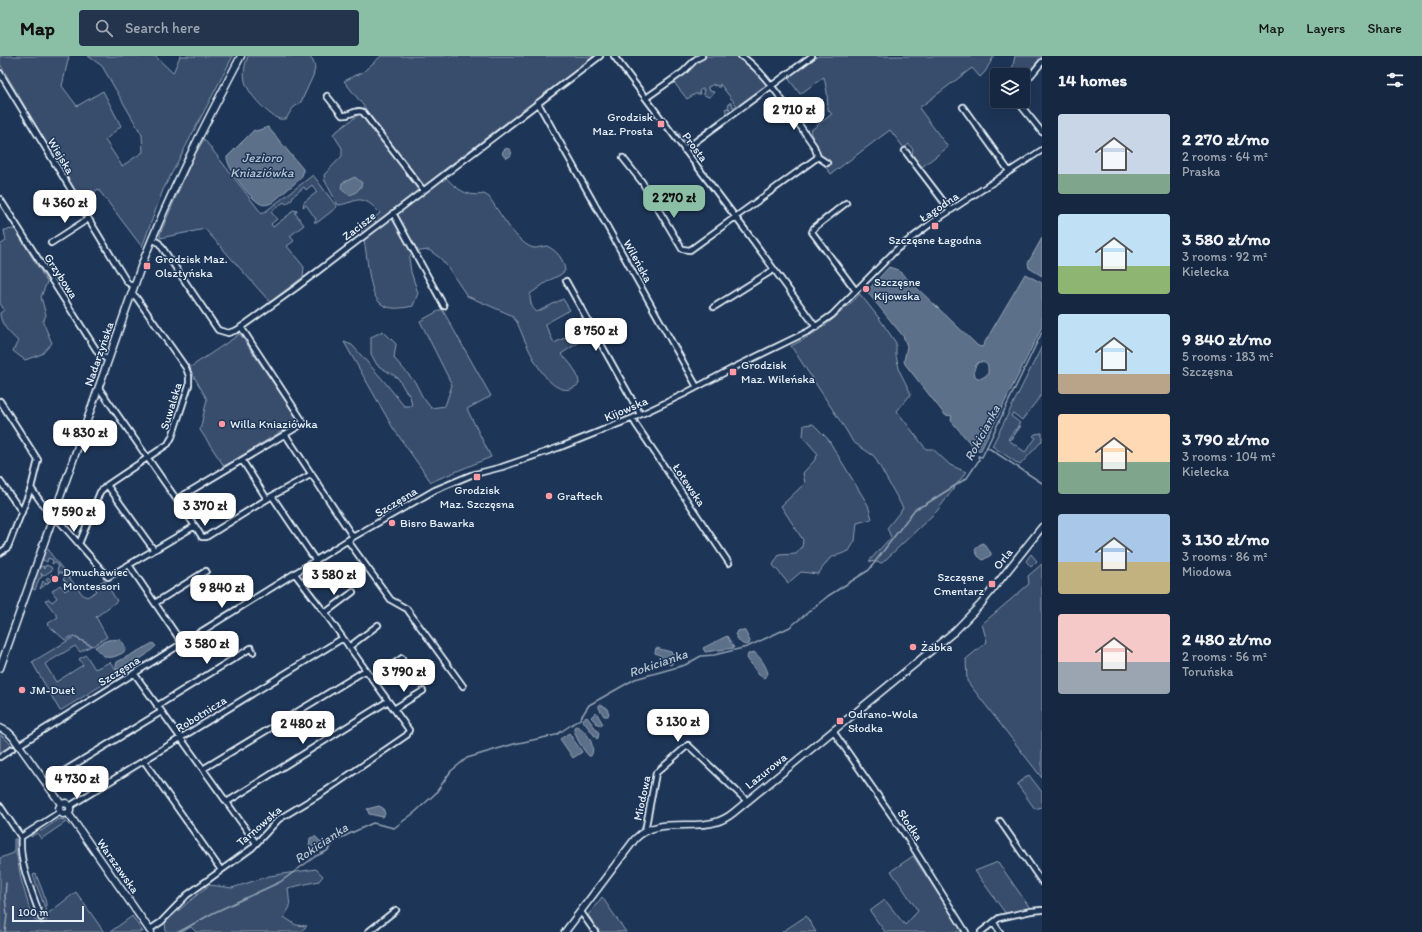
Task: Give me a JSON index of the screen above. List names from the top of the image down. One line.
{"streets":{"street":["Prosta","Wiejska","Łagodna","Zacisze","Wileńska","Grzybowa","Nadarzyńska","Suwalska","Kijowska","Łotewska","Szczęsna","Orla","Robotnicza","Lazurowa","Miodowa","Słodka","Tarnowska","Warszawska"]},"crossings":[["Prosta","Łagodna"],["Prosta","Kijowska"],["Wiejska","Nadarzyńska"],["Łagodna","Kijowska"],["Zacisze","Wileńska"],["Zacisze","Nadarzyńska"],["Wileńska","Kijowska"],["Grzybowa","Nadarzyńska"],["Nadarzyńska","Suwalska"],["Kijowska","Łotewska"],["Kijowska","Szczęsna"],["Orla","Lazurowa"],["Robotnicza","Warszawska"],["Lazurowa","Miodowa"],["Lazurowa","Słodka"],["Tarnowska","Warszawska"]],"water":["Jezioro Kniaziówka","Rokicianka"],"places":{"transit":["Grodzisk Maz. Prosta","Szczęsne Łagodna","Grodzisk Maz. Olsztyńska","Grodzisk Maz. Wileńska","Grodzisk Maz. Szczęsna","Szczęsne Cmentarz","Odrano-Wola Słodka"],"other":["Szczęsne Kijowska","Willa Kniaziówka","Graftech","Bisro Bawarka","Dmuchawiec Montessori","Żabka","JM-Duet"]},"scale_bar":"100 m","page":{"header":"Map","search":"Search here","nav":["Map","Layers","Share"],"heading":"14 homes","price":["2 710 zł","2 270 zł","4 360 zł","8 750 zł","4 830 zł","3 370 zł","7 590 zł","3 580 zł","9 840 zł","3 580 zł","3 790 zł","3 130 zł","2 480 zł","4 730 zł"],"list":[{"name":"2 270 zł/mo","note":"2 rooms · 64 m² · Praska"},{"name":"3 580 zł/mo","note":"3 rooms · 92 m² · Kielecka"},{"name":"9 840 zł/mo","note":"5 rooms · 183 m² · Szczęsna"},{"name":"3 790 zł/mo","note":"3 rooms · 104 m² · Kielecka"},{"name":"3 130 zł/mo","note":"3 rooms · 86 m² · Miodowa"},{"name":"2 480 zł/mo","note":"2 rooms · 56 m² · Toruńska"}],"scale":"100 m"}}
